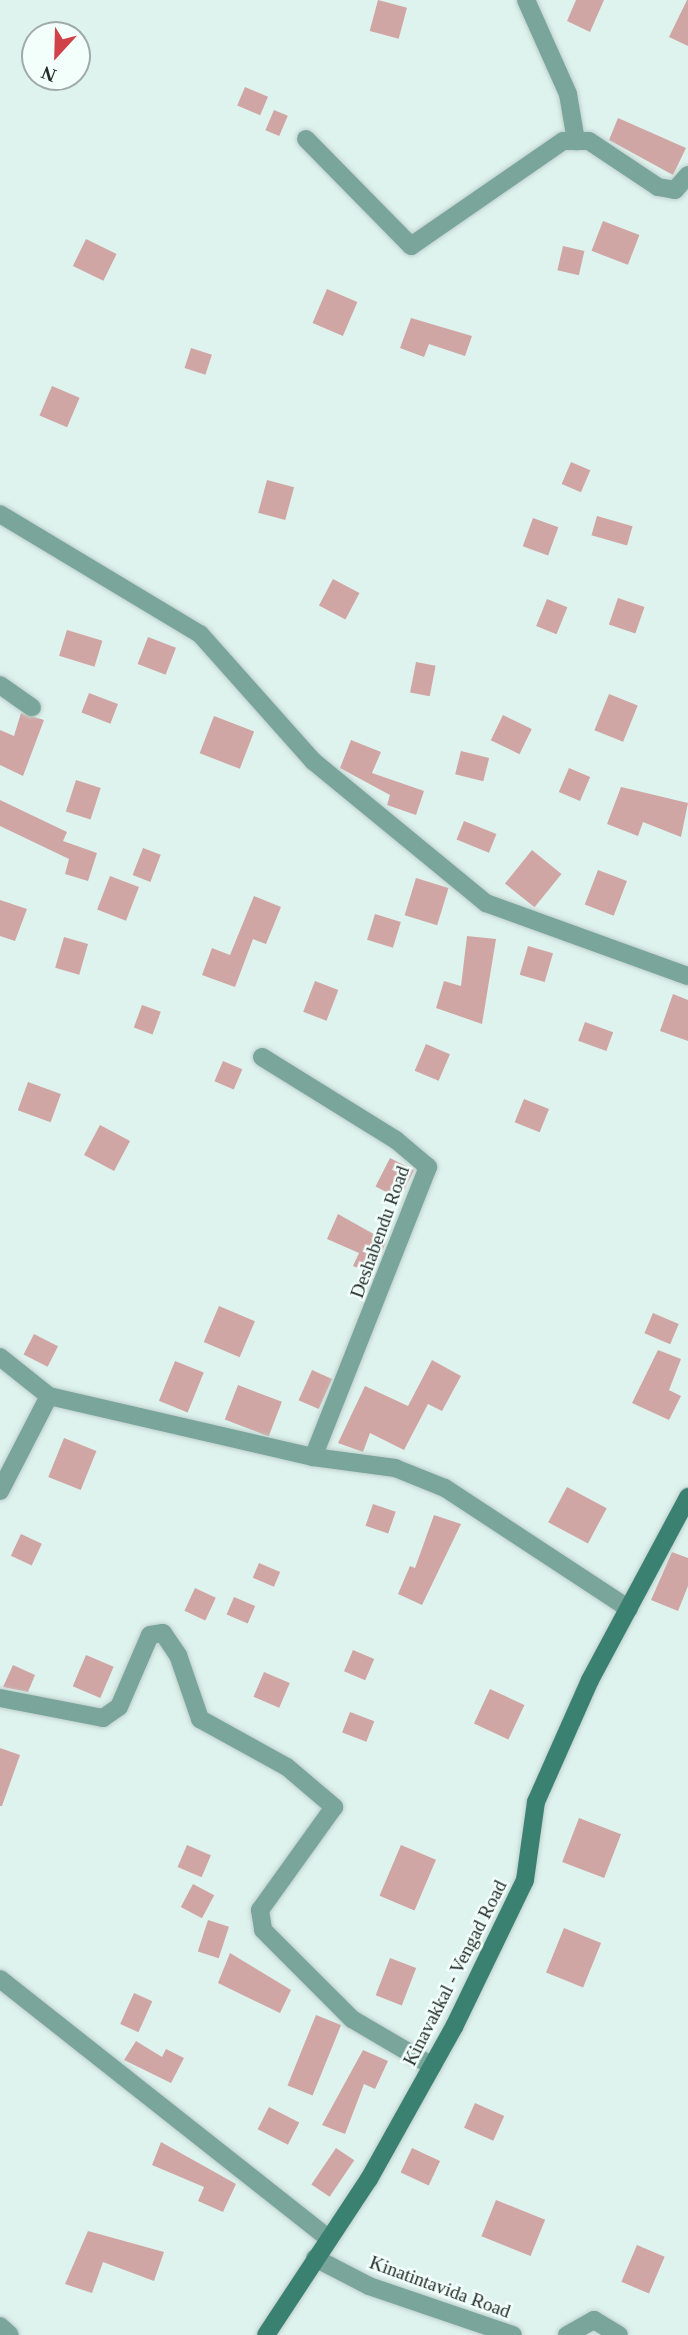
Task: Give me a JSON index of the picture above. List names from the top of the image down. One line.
{"streets":{"main road":["Kinavakkal - Vengad Road"],"street":["Deshabendu Road","Kinatintavida Road"]},"crossings":[["Kinavakkal - Vengad Road","Kinatintavida Road"]],"north":"bottom"}
